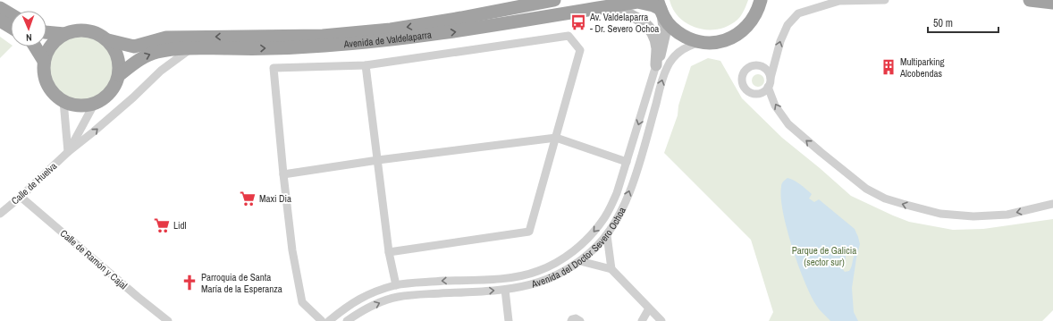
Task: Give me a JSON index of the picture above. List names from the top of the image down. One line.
{"streets":{"highway":["Avenida de Valdelaparra"],"main road":["Avenida del Doctor Severo Ochoa"],"street":["Calle de Huelva","Calle de Ramón y Cajal"]},"crossings":[["Avenida de Valdelaparra","Avenida del Doctor Severo Ochoa"],["Calle de Huelva","Calle de Ramón y Cajal"]],"parks":["Parque de Galicia (sector sur)"],"places":{"bus stop":["Av. Valdelaparra - Dr. Severo Ochoa"],"building":["Multiparking Alcobendas"],"supermarket":["Maxi Dia","Lidl"],"church":["Parroquia de Santa María de la Esperanza"]},"scale_bar":"50 m","north":"bottom"}
